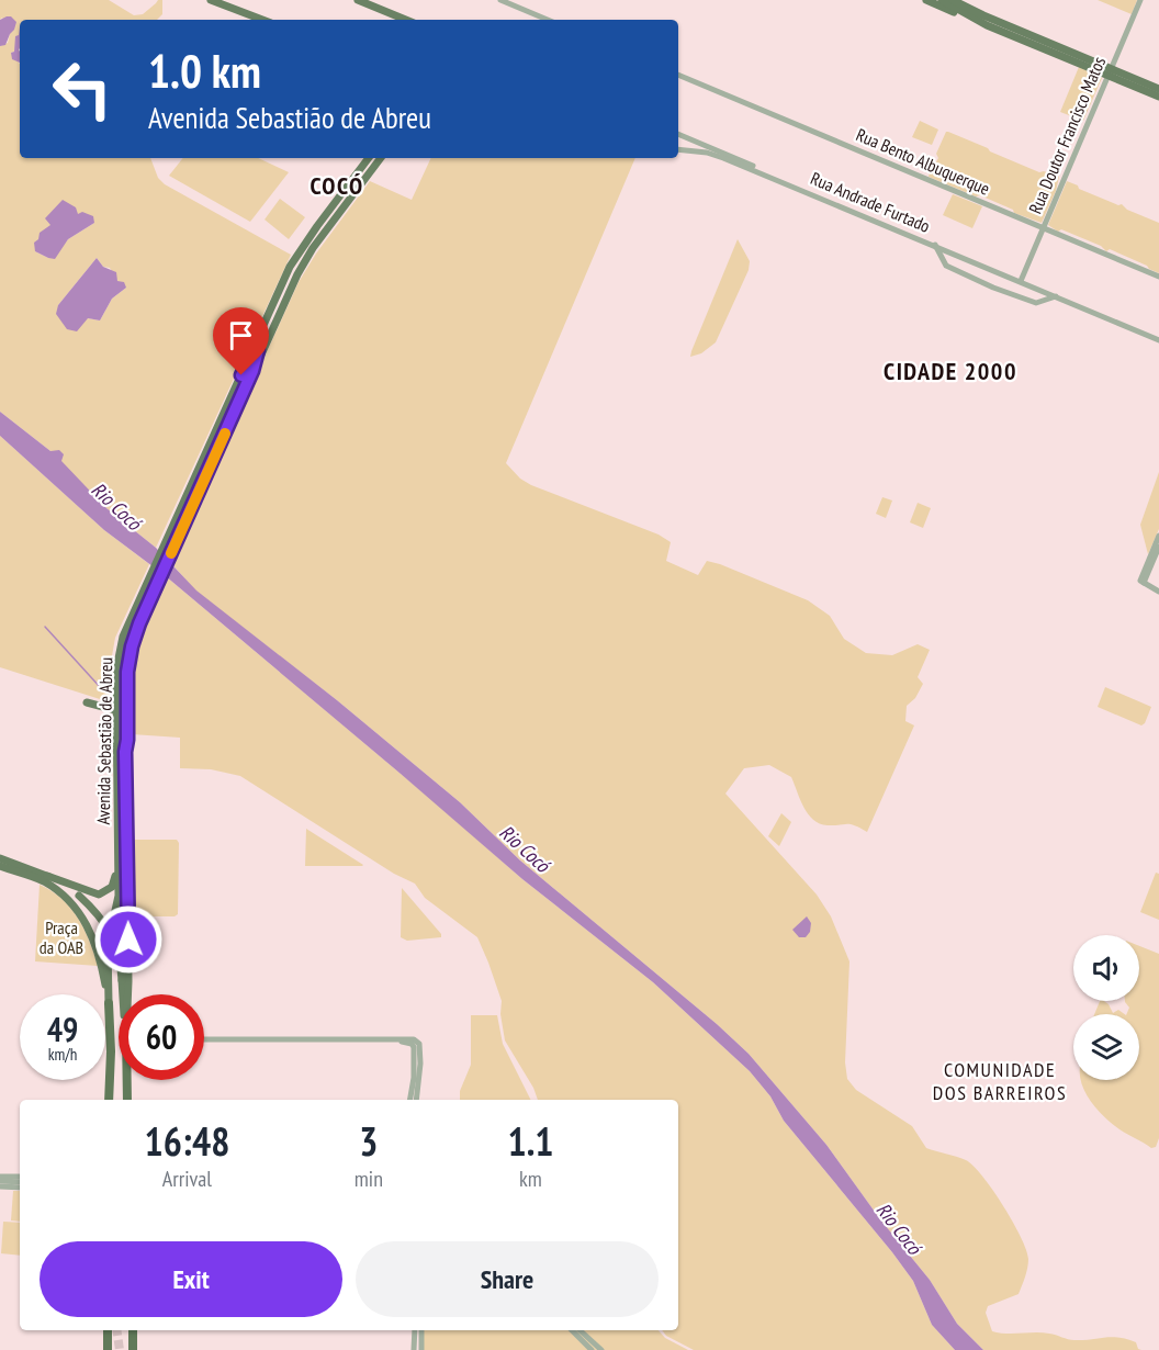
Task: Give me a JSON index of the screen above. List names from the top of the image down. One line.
{"streets":{"main road":["Avenida Sebastião de Abreu"],"street":["Rua Doutor Francisco Matos","Rua Bento Albuquerque","Rua Andrade Furtado"]},"crossings":[["Rua Doutor Francisco Matos","Rua Bento Albuquerque"],["Rua Doutor Francisco Matos","Rua Andrade Furtado"]],"districts":["COCÓ","CIDADE 2000","COMUNIDADE DOS BARREIROS"],"water":["Rio Cocó"],"parks":["Praça da OAB"],"page":{"turn":["1.0 km","Avenida Sebastião de Abreu"],"speed":"49 km/h","limit":"60","eta":["16:48","Arrival","3","min","1.1","km"],"buttons":["Exit","Share"]}}
